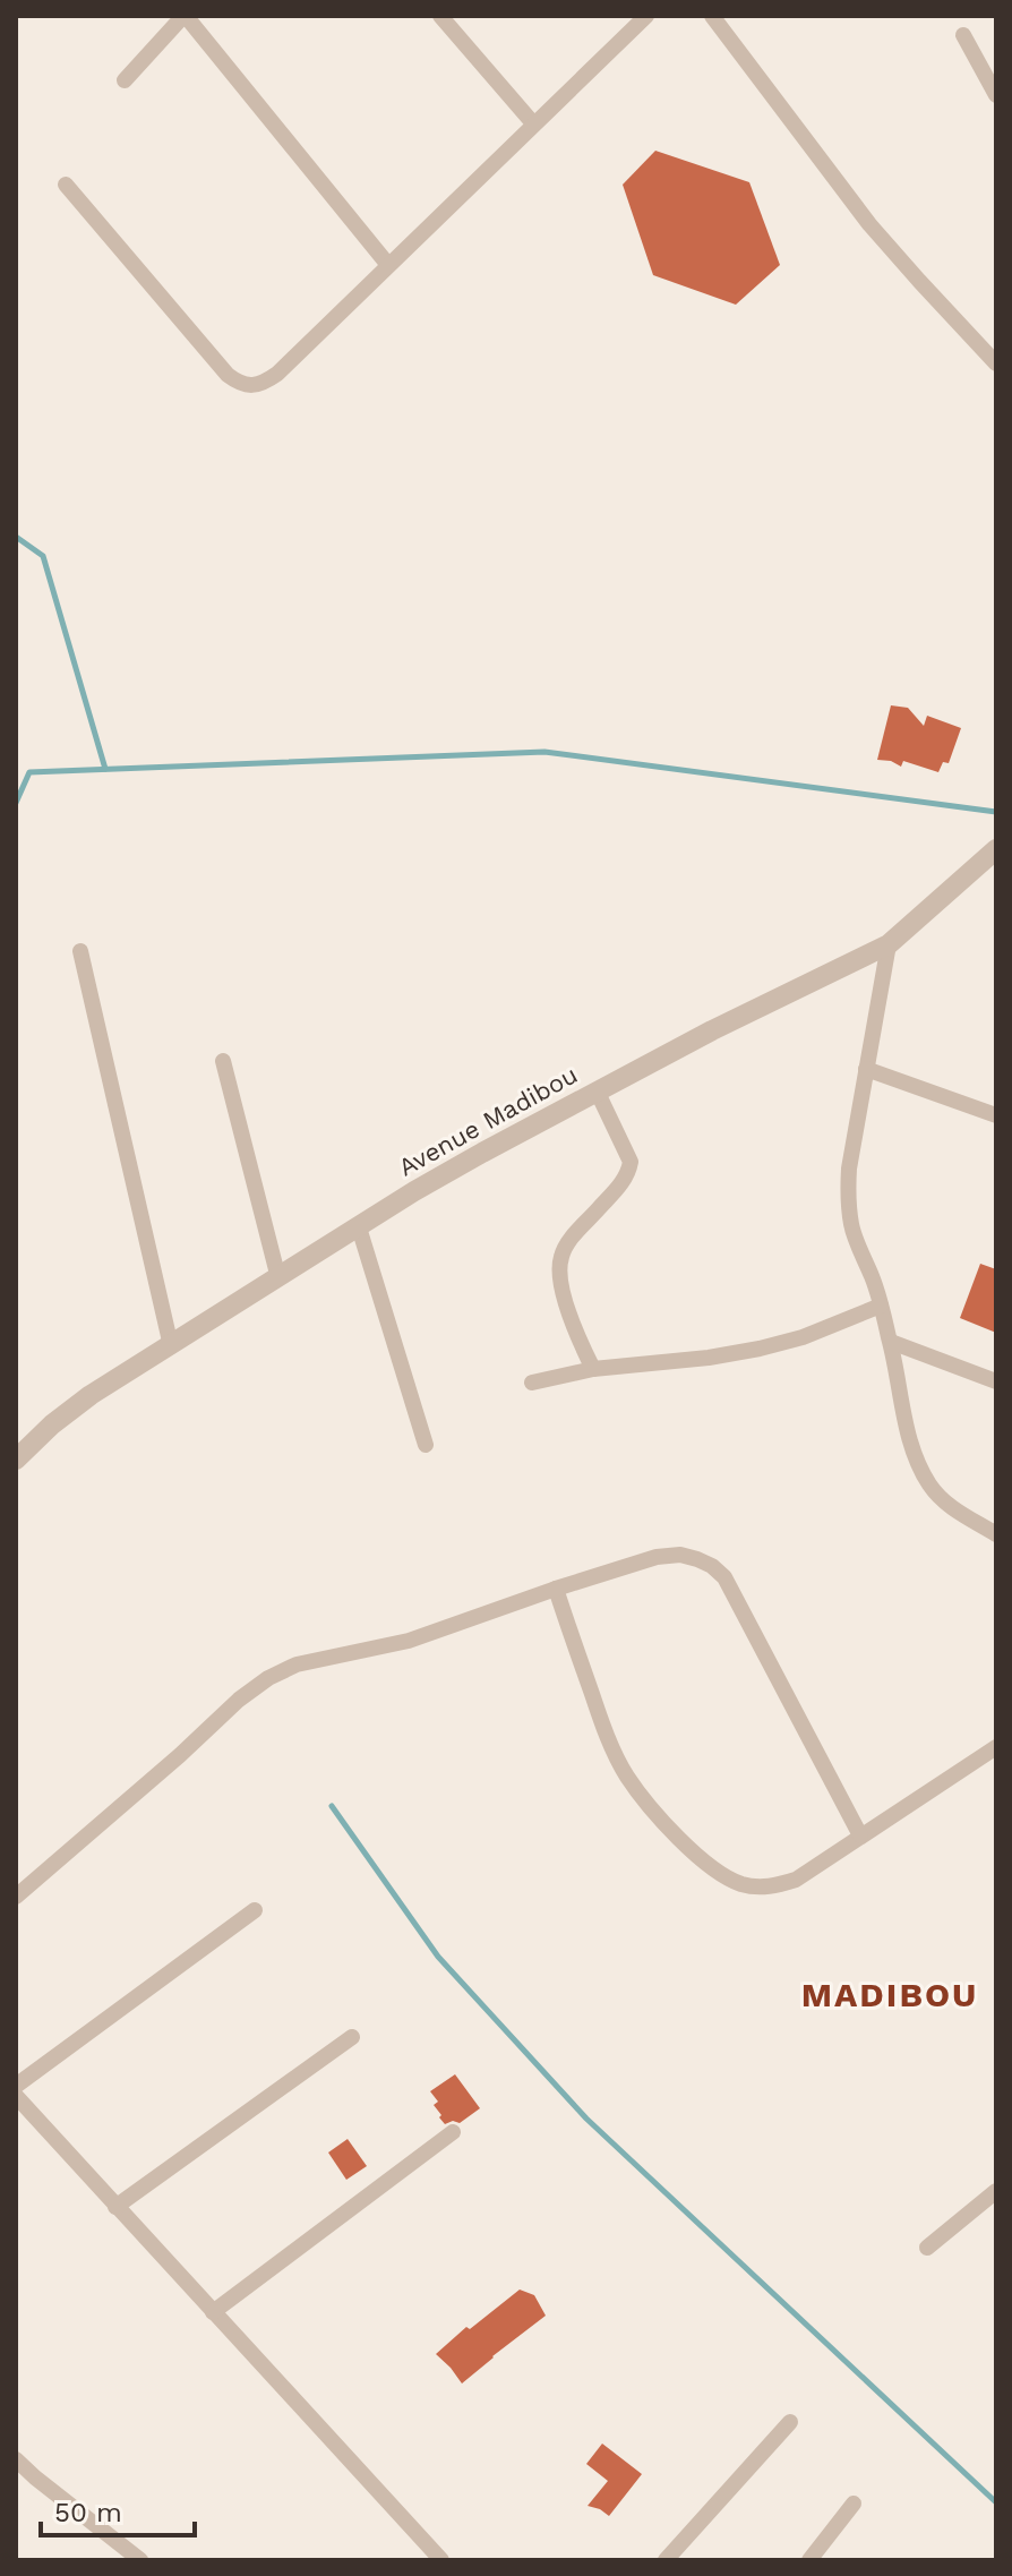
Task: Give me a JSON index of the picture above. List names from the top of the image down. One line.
{"streets":{"street":["Avenue Madibou"]},"districts":["MADIBOU"],"scale_bar":"50 m"}
